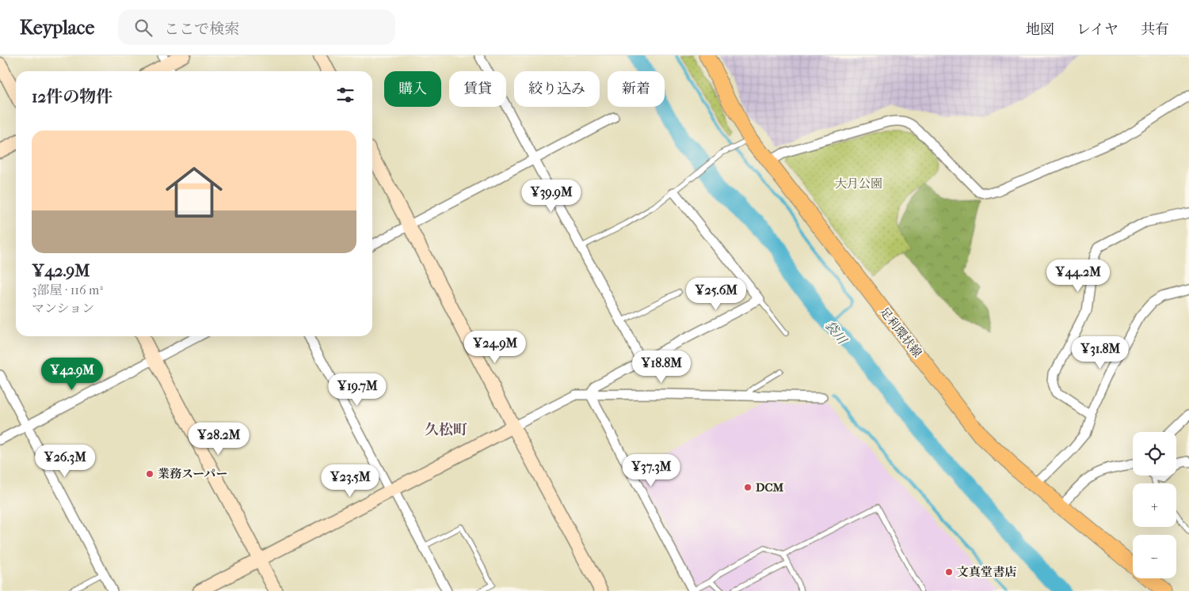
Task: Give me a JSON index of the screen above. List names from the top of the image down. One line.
{"streets":{"main road":["足利環状線"]},"districts":["久松町"],"water":["袋川"],"parks":["大月公園"],"places":["業務スーパー","DCM","文真堂書店"],"page":{"header":"Keyplace","search":"ここで検索","nav":["地図","レイヤ","共有"],"chip":["購入","賃貸","絞り込み","新着"],"heading":"12件の物件","list":[{"name":"¥42.9M","note":"3部屋 · 116 m² · マンション"}],"price":["¥39.9M","¥44.2M","¥25.6M","¥24.9M","¥31.8M","¥18.8M","¥42.9M","¥19.7M","¥28.2M","¥26.3M","¥37.3M","¥23.5M"],"map_buttons":["+","−"]}}
